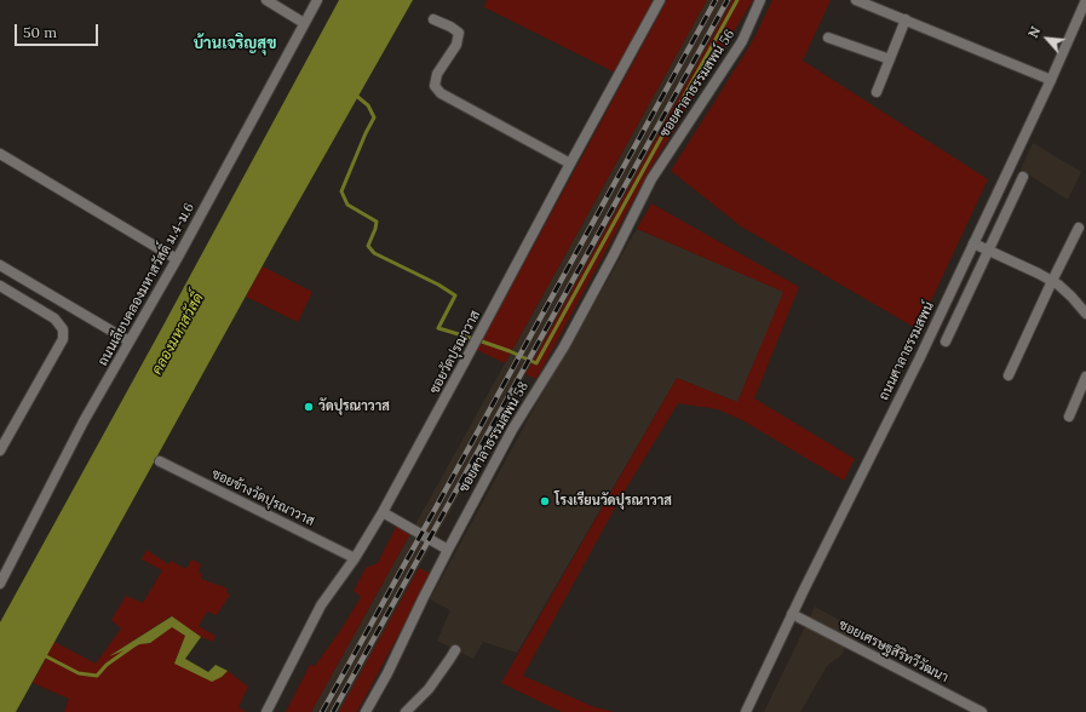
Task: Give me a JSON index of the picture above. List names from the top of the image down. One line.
{"streets":{"street":["ซอยศาลาธรรมสพน์ 56","ถนนเลียบคลองมหาสวัสดิ์ ม.4-ม.6","ถนนศาลาธรรมสพน์","ซอยวัดปุรณาวาส","ซอยศาลาธรรมสพน์ 58","ซอยข้างวัดปุรณาวาส","ซอยเศรษฐสิริทวีวัฒนา"]},"crossings":[["ซอยศาลาธรรมสพน์ 56","ซอยศาลาธรรมสพน์ 58"],["ถนนศาลาธรรมสพน์","ซอยเศรษฐสิริทวีวัฒนา"],["ซอยวัดปุรณาวาส","ซอยข้างวัดปุรณาวาส"]],"districts":["บ้านเจริญสุข"],"water":["คลองมหาสวัสดิ์"],"places":["วัดปุรณาวาส","โรงเรียนวัดปุรณาวาส"],"scale_bar":"50 m","north":"top left"}
